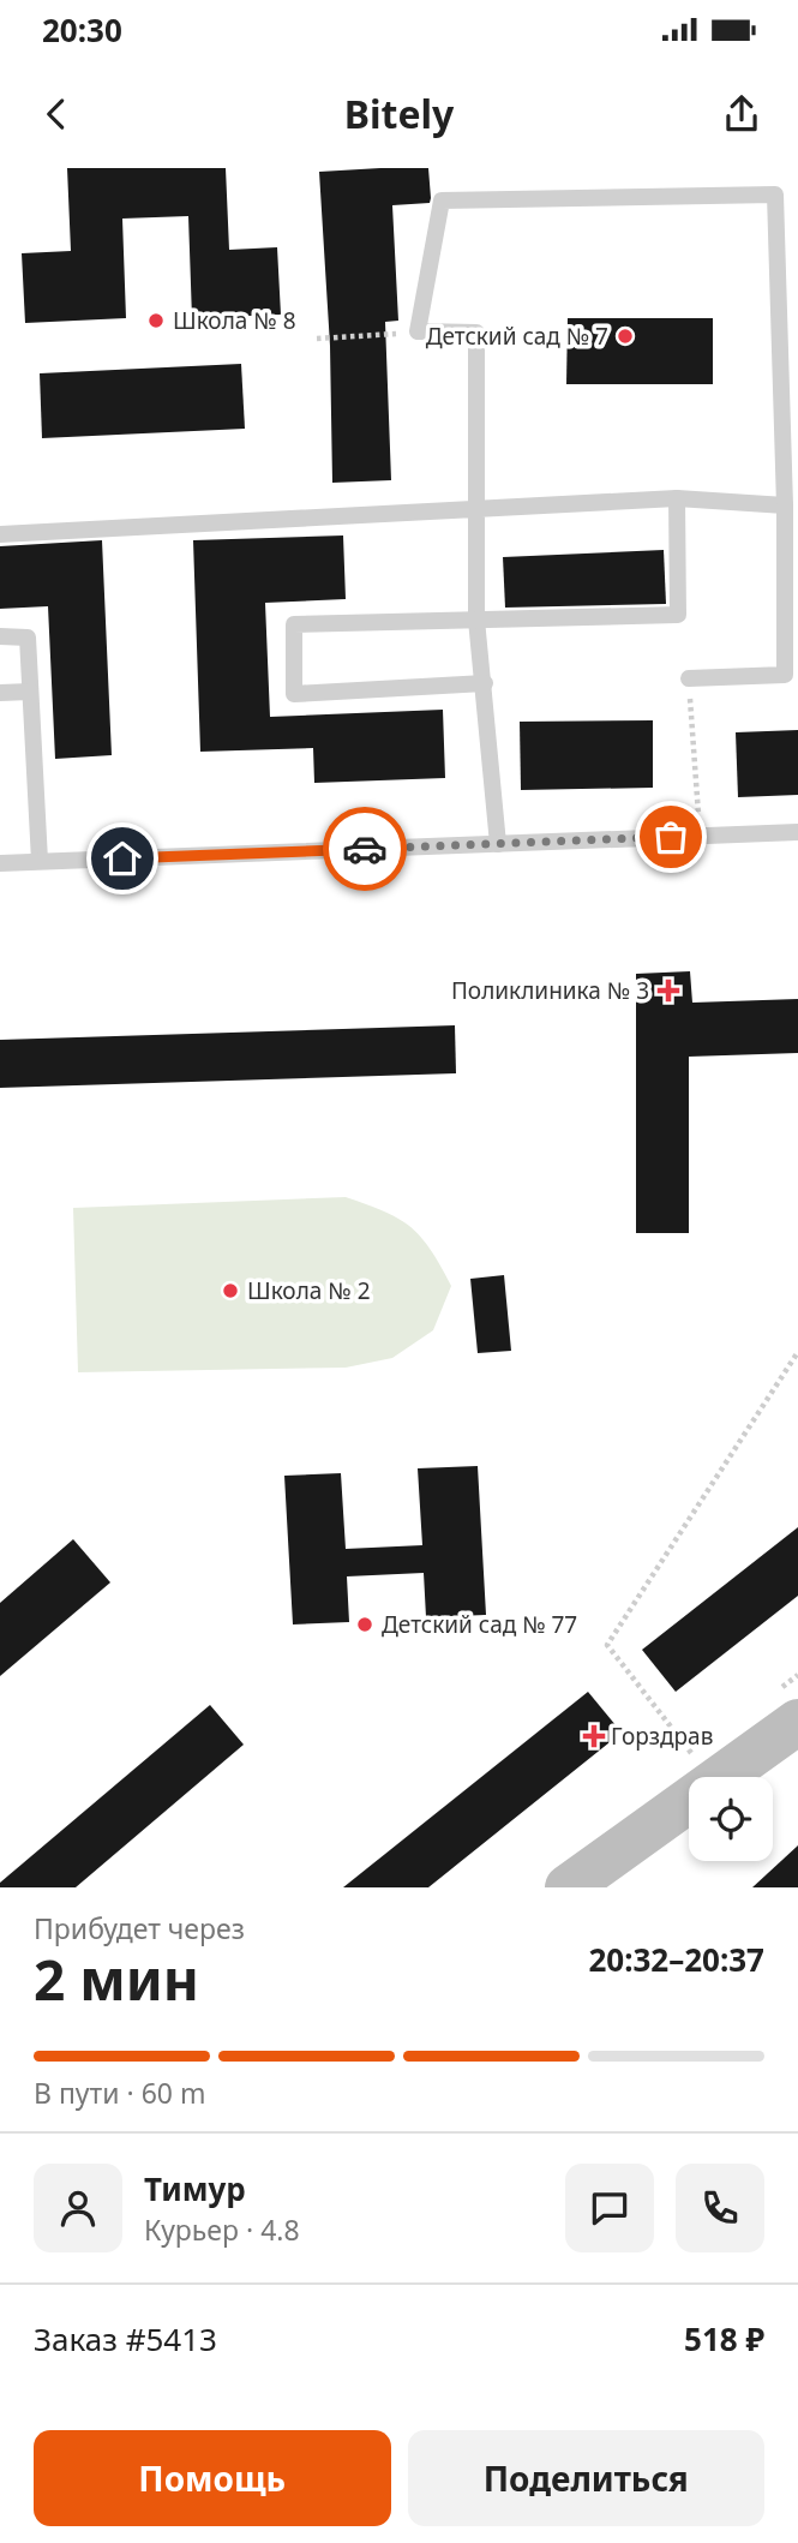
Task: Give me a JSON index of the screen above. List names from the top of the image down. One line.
{"places":{"other":["Школа № 8","Детский сад № 7","Школа № 2","Детский сад № 77"],"health":["Поликлиника № 3","Горздрав"]},"page":{"status":"20:30","header":"Bitely","heading":["2 мин","Прибудет через","20:32–20:37"],"panel":["Тимур","Курьер · 4.8","Заказ #5413","518 ₽"],"bar":"В пути · 60 m","buttons":["Помощь","Поделиться"]}}
